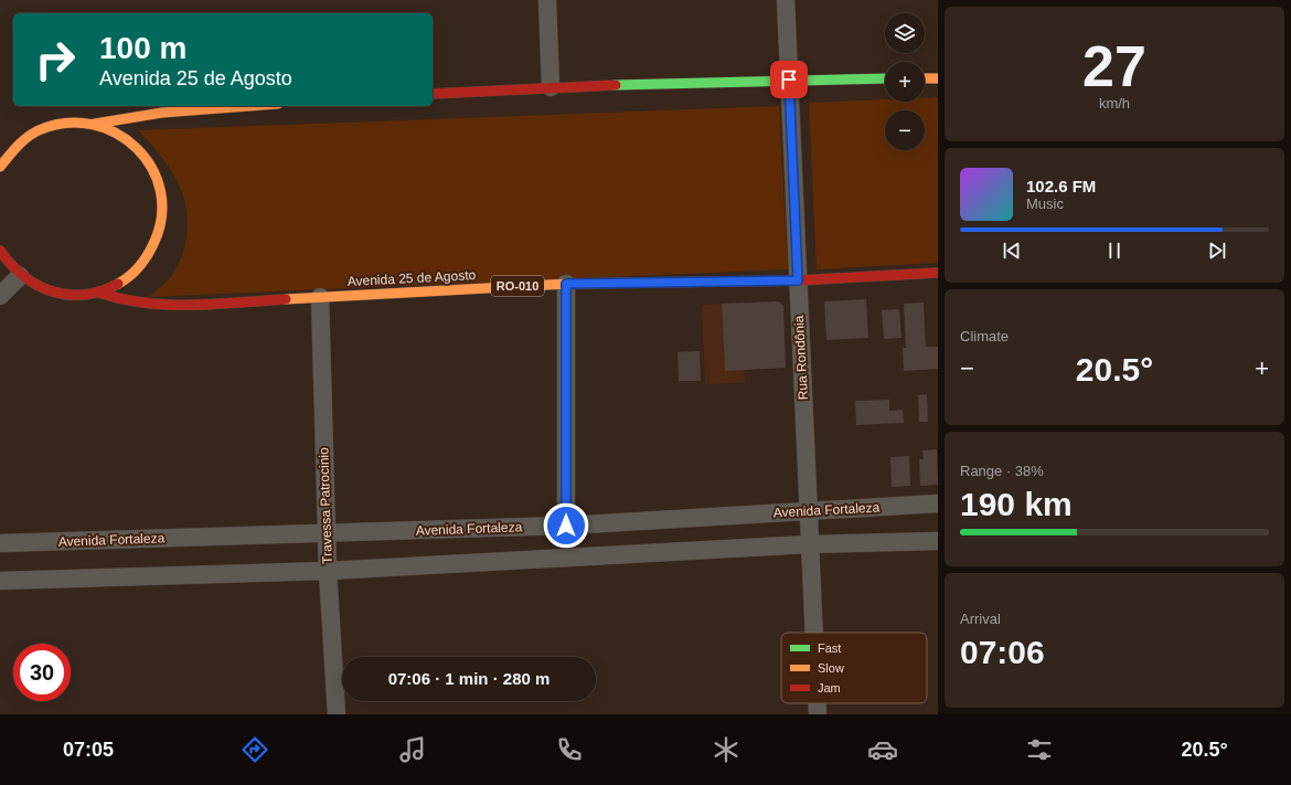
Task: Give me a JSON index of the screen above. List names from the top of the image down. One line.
{"streets":{"main road":["Avenida 25 de Agosto","RO-010"],"street":["Rua Rondônia","Travessa Patrocinio","Avenida Fortaleza"]},"crossings":[["Avenida 25 de Agosto","Rua Rondônia"],["Avenida 25 de Agosto","Travessa Patrocinio"],["Rua Rondônia","Avenida Fortaleza"],["Travessa Patrocinio","Avenida Fortaleza"]],"legend":["Fast","Slow","Jam"],"page":{"tile":[["27","km/h"],"Climate",["Range · 38%","190 km"],["Arrival","07:06"]],"map_buttons":["+","−"],"turn":["100 m","Avenida 25 de Agosto"],"song":["102.6 FM","Music"],"heat":["−","20.5°","+"],"limit":"30","trip":"07:06 · 1 min · 280 m","tabs":["07:05","20.5°"]}}
